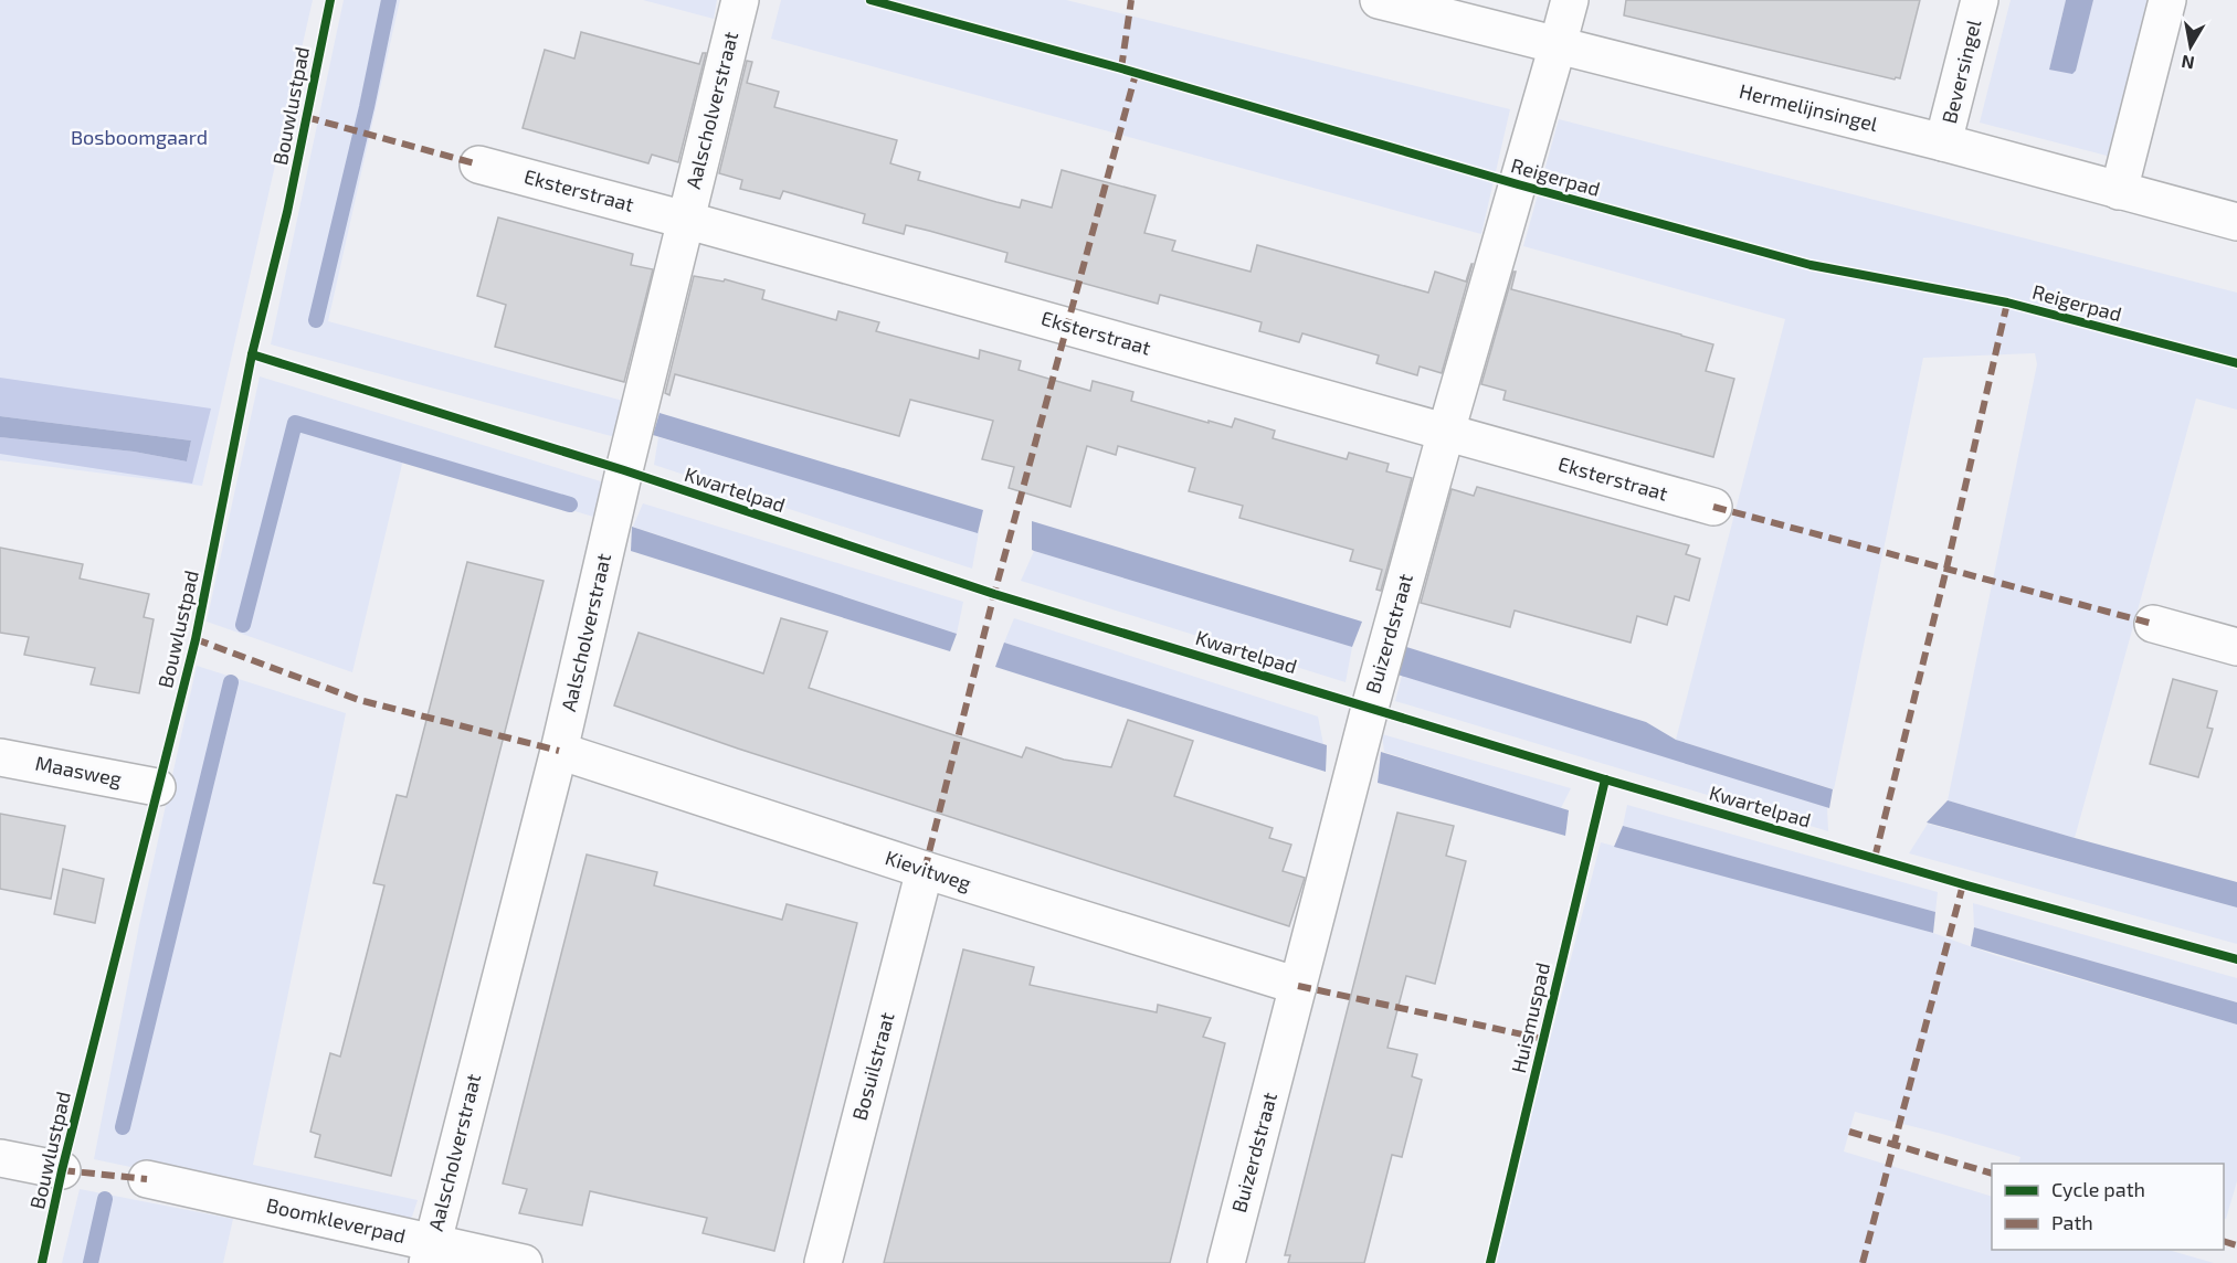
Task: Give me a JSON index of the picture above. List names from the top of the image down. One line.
{"streets":{"street":["Beversingel","Hermelijnsingel","Aalscholverstraat","Eksterstraat","Buizerdstraat","Maasweg","Kievitweg","Bosuilstraat","Boomkleverpad"],"cycle path":["Bouwlustpad","Reigerpad","Kwartelpad","Huismuspad"]},"crossings":[["Beversingel","Hermelijnsingel"],["Hermelijnsingel","Buizerdstraat"],["Aalscholverstraat","Eksterstraat"],["Aalscholverstraat","Kievitweg"],["Aalscholverstraat","Boomkleverpad"],["Eksterstraat","Buizerdstraat"],["Buizerdstraat","Kievitweg"],["Kievitweg","Bosuilstraat"]],"parks":["Bosboomgaard"],"legend":["Cycle path","Path"],"north":"bottom"}
